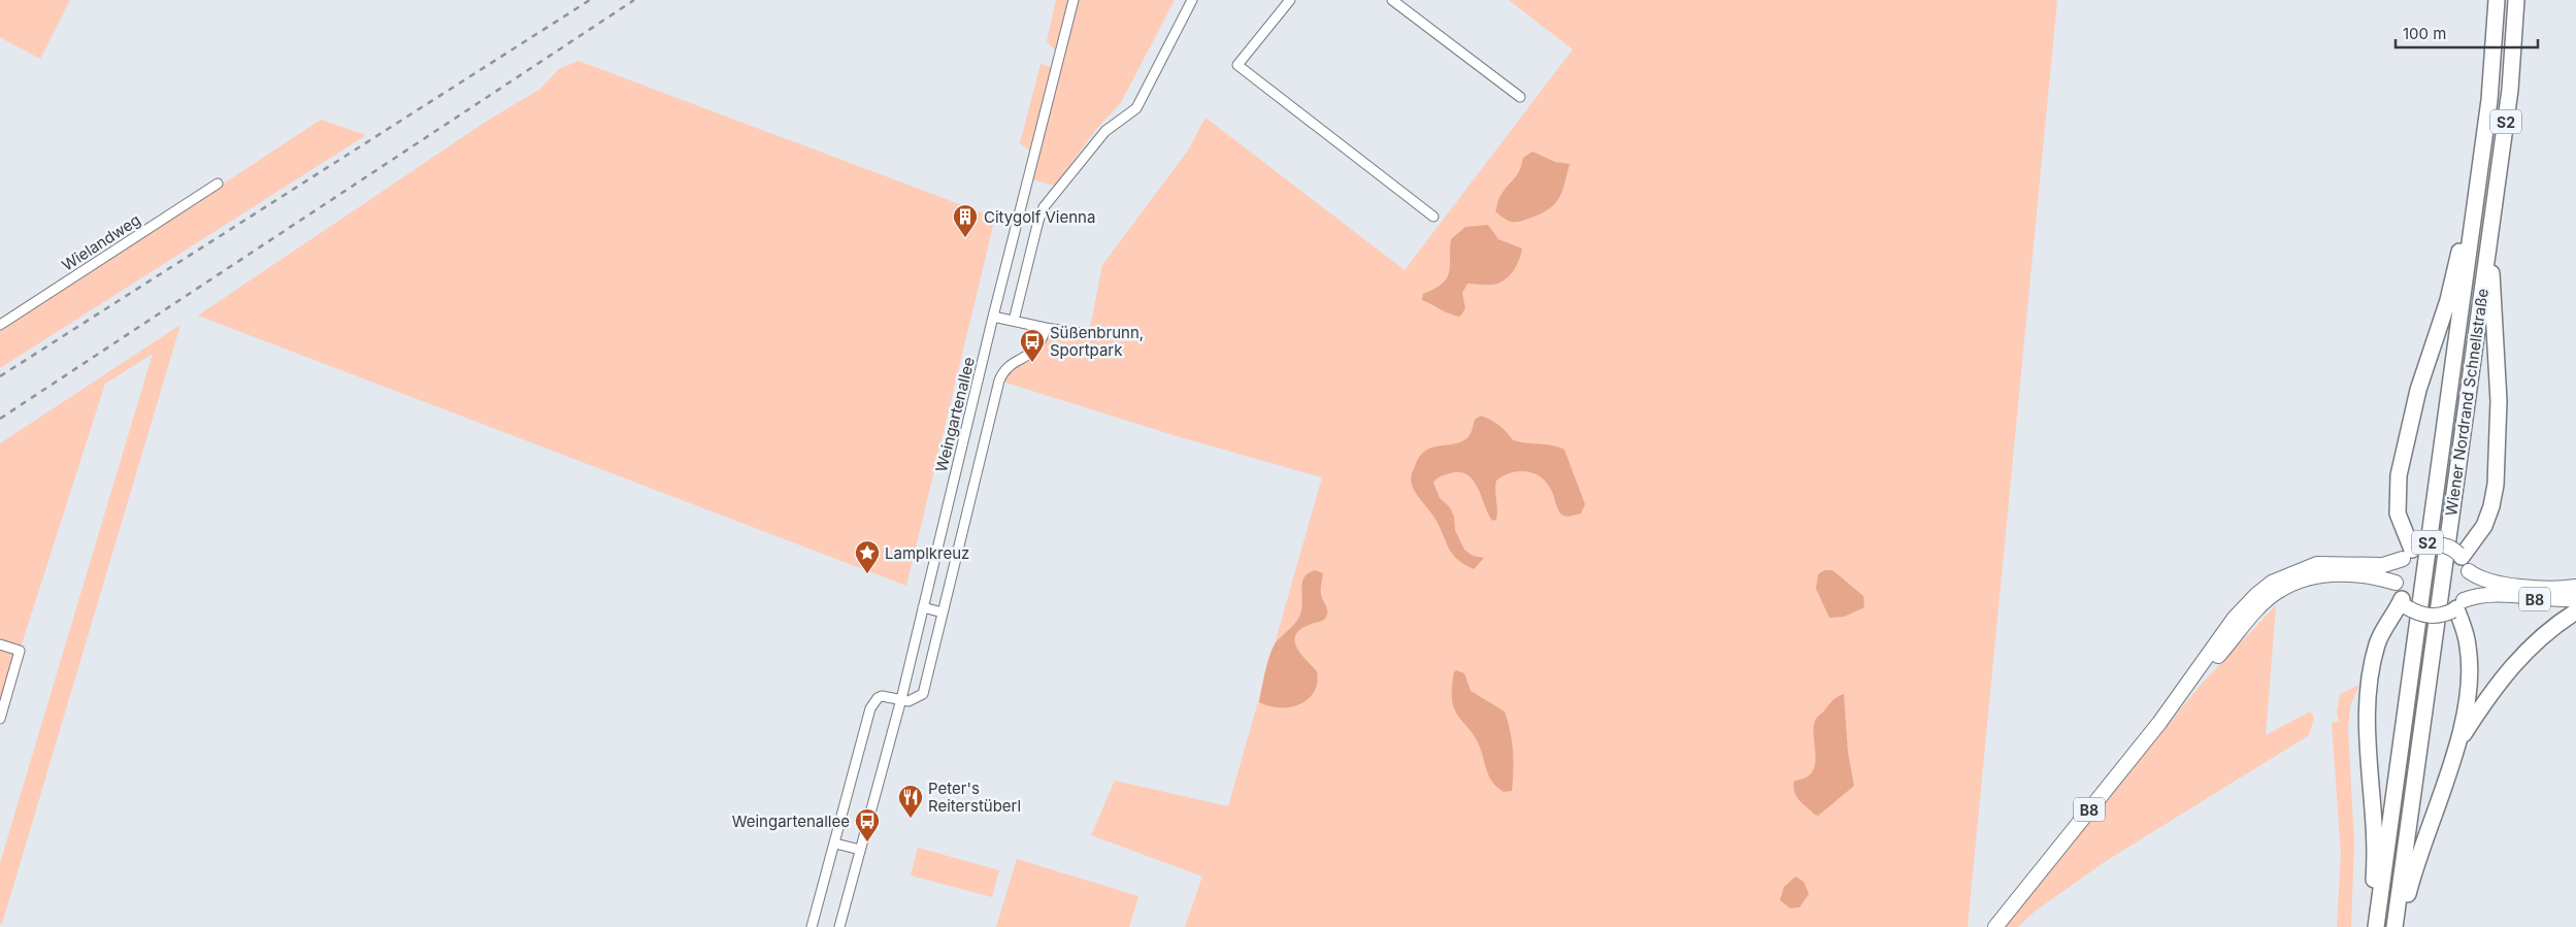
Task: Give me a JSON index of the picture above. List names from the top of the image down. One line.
{"streets":{"highway":["S2","Wiener Nordrand Schnellstraße"],"main road":["B8"],"street":["Wielandweg","Weingartenallee"]},"places":{"building":["Citygolf Vienna"],"bus stop":["Süßenbrunn, Sportpark","Weingartenallee"],"place":["Lamplkreuz"],"restaurant":["Peter's Reiterstüberl"]},"scale_bar":"100 m"}
